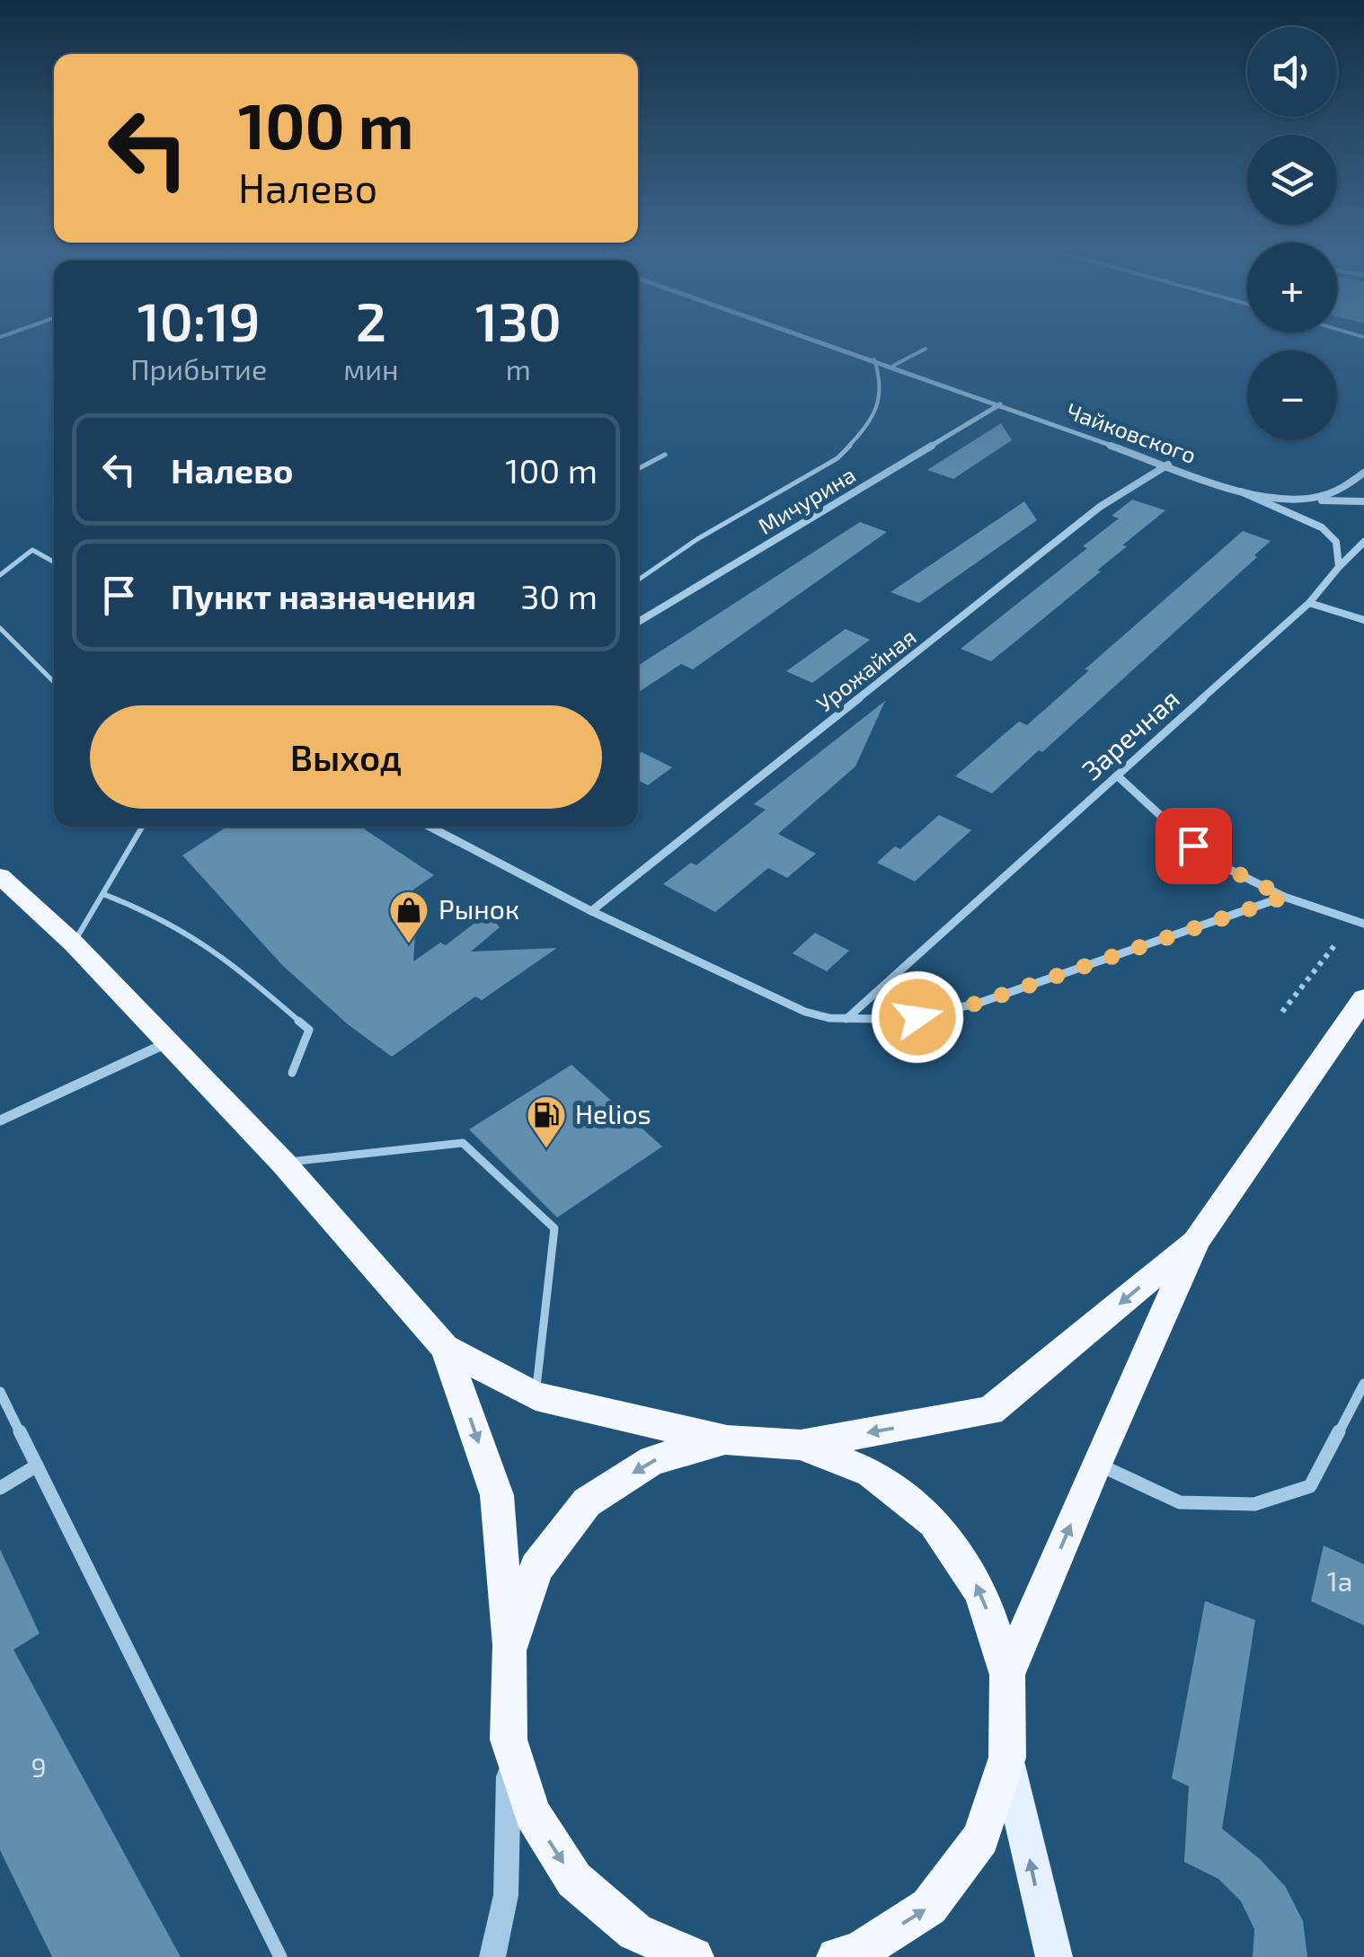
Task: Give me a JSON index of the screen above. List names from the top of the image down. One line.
{"streets":{"street":["Чайковского","Мичурина","Урожайная","Заречная"]},"crossings":[["Чайковского","Мичурина"],["Чайковского","Урожайная"]],"places":{"shop":["Рынок"],"fuel station":["Helios"]},"house_numbers":["1а","9"],"page":{"map_buttons":["+","−"],"turn":["100 m","Налево"],"eta":["10:19","Прибытие","2","мин","130","m"],"list":[{"name":"Налево","value":"100 m"},{"name":"Пункт назначения","value":"30 m"}],"buttons":"Выход"}}
